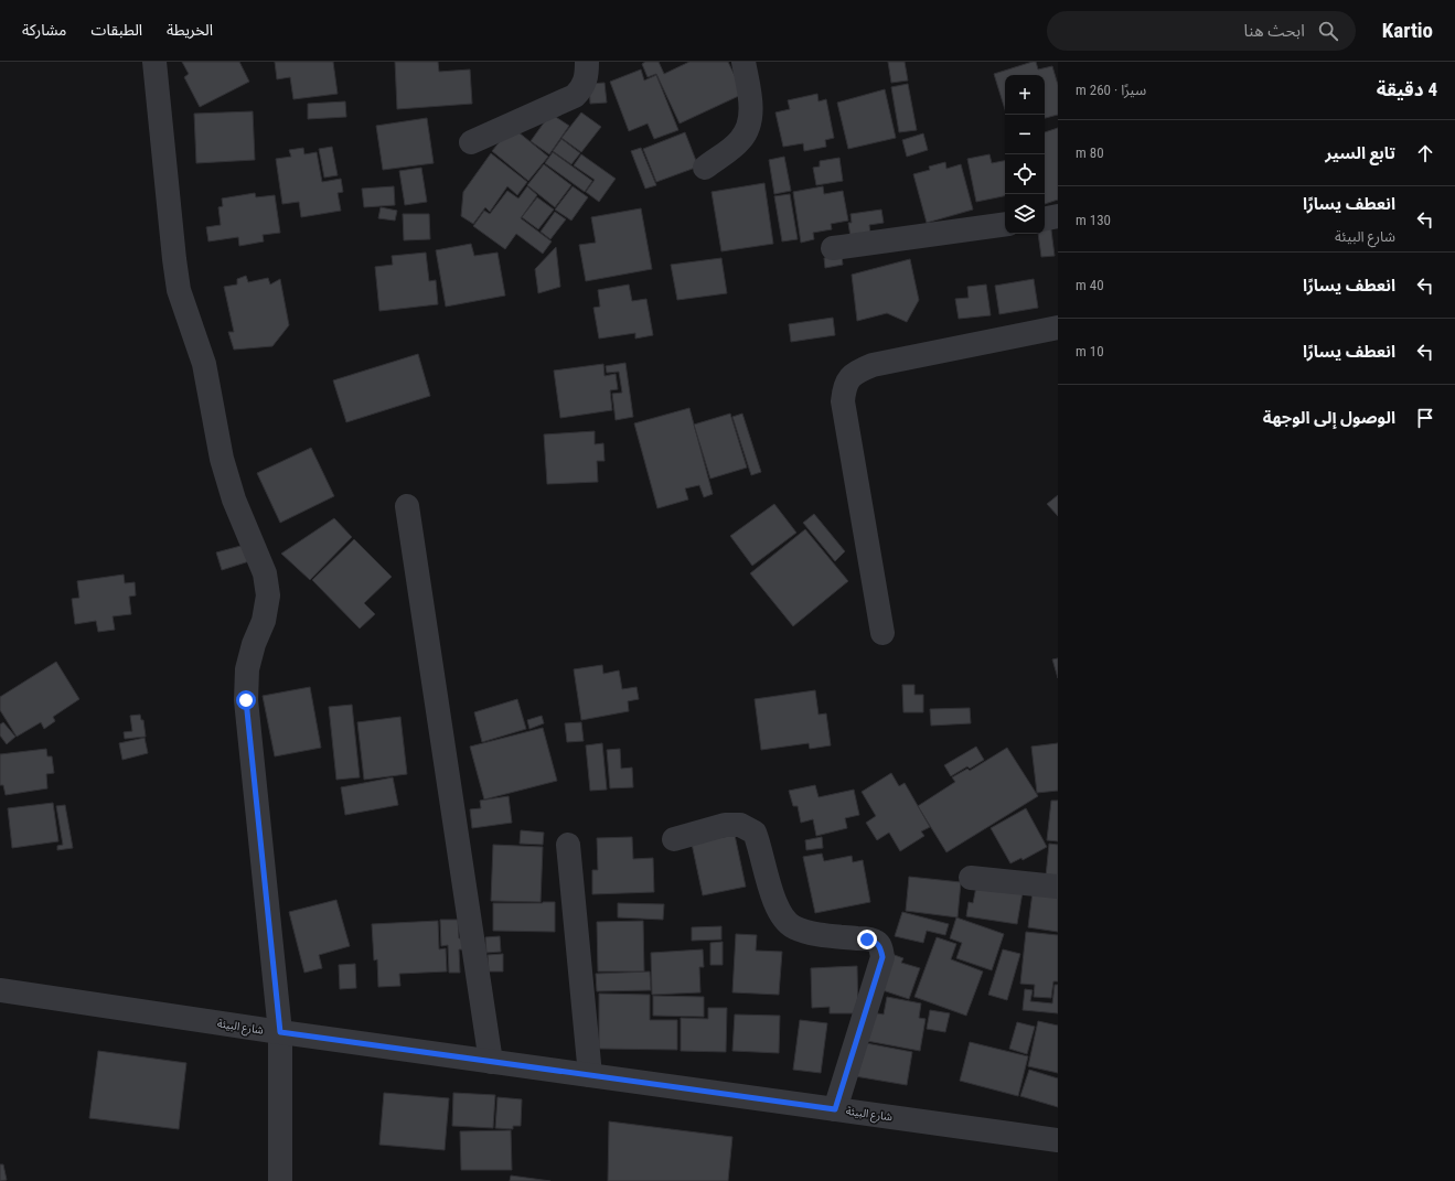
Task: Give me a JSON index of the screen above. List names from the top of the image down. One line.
{"streets":{"street":["شارع البيئة"]},"page":{"header":"Kartio","search":"ابحث هنا","nav":["الخريطة","الطبقات","مشاركة"],"heading":["4 دقيقة","سيرًا · 260 m"],"map_buttons":["+","−"],"list":[["تابع السير","80 m"],["انعطف يسارًا","شارع البيئة","130 m"],["انعطف يسارًا","40 m"],["انعطف يسارًا","10 m"],"الوصول إلى الوجهة"]}}
